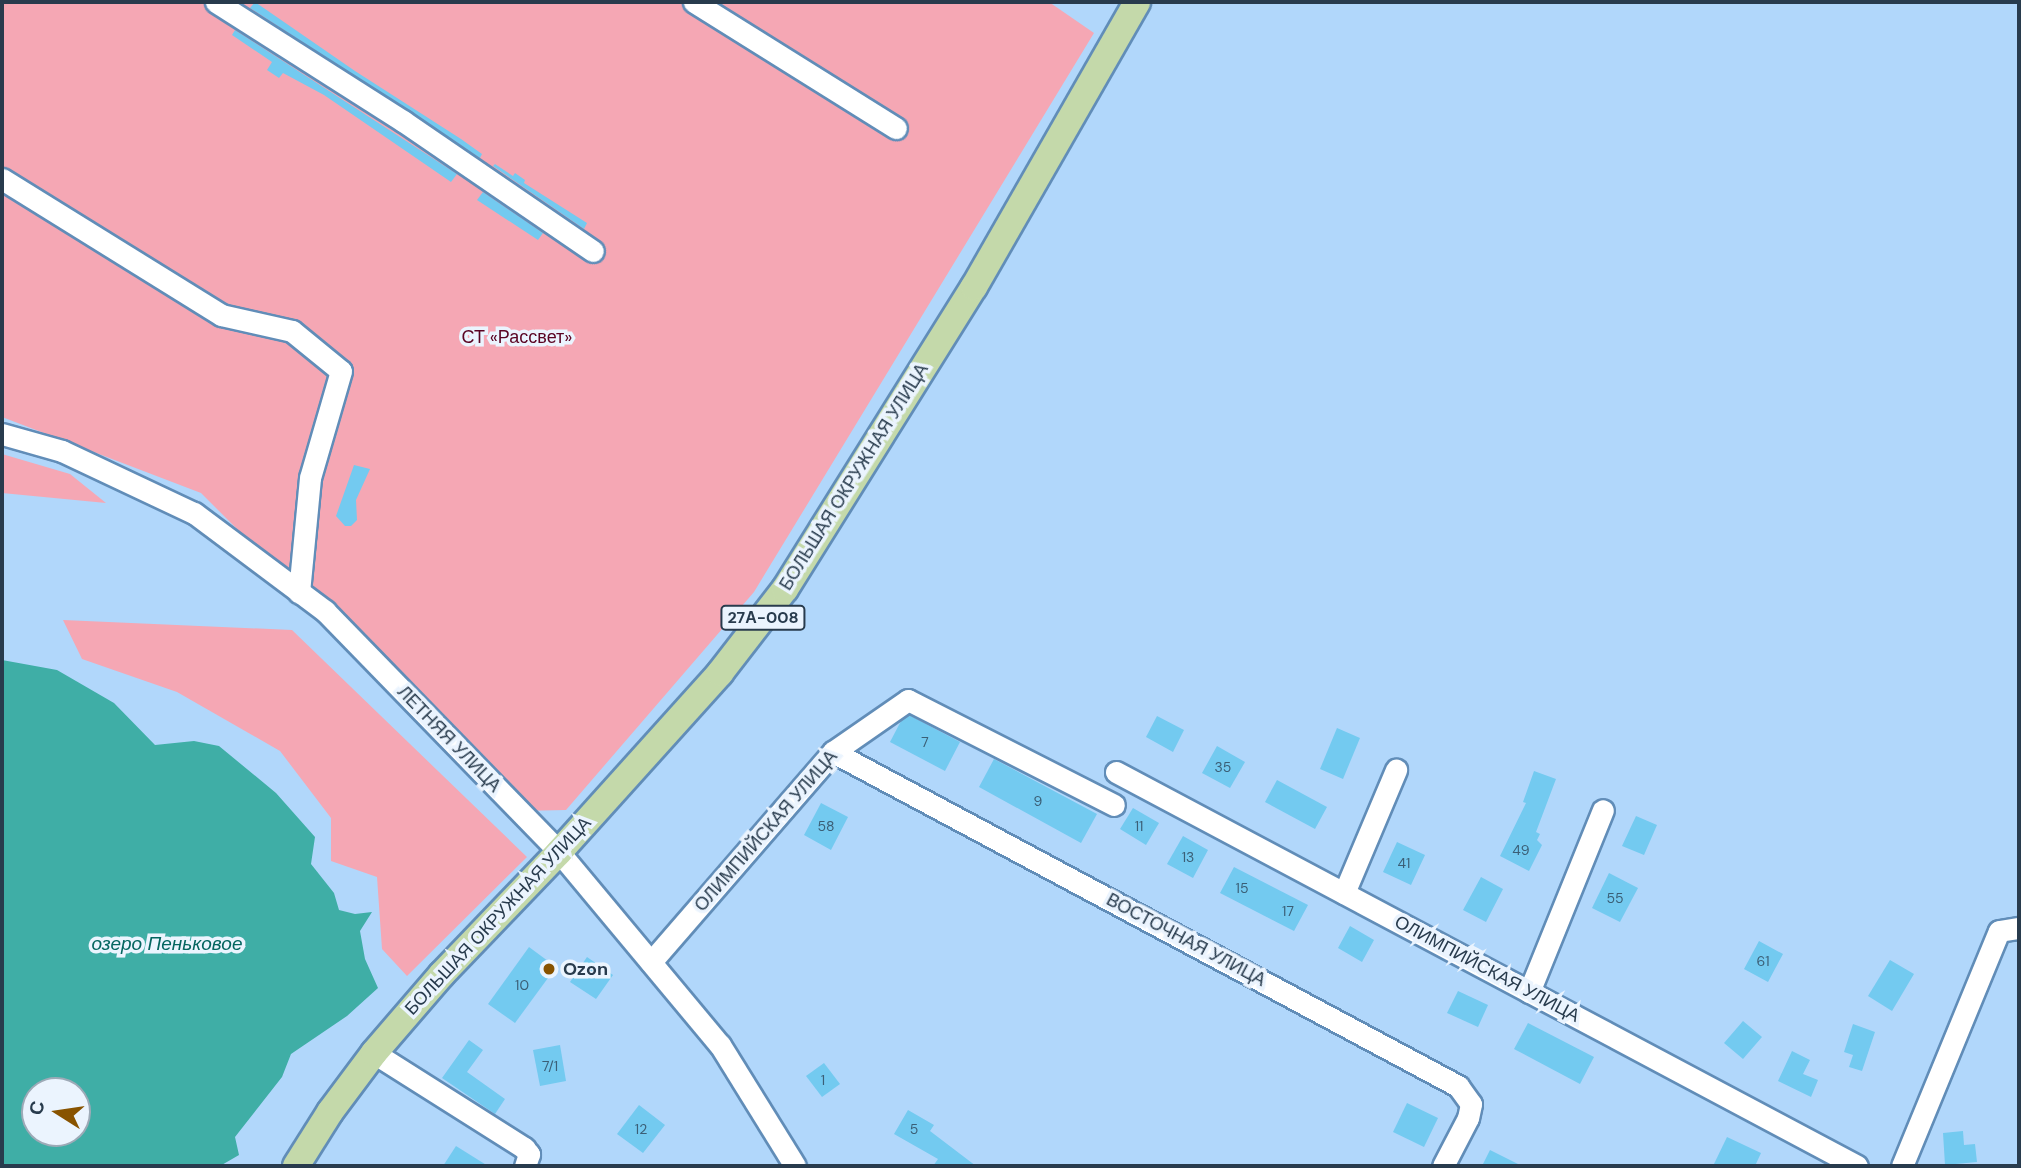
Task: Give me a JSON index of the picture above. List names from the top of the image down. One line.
{"streets":{"main road":["БОЛЬШАЯ ОКРУЖНАЯ УЛИЦА","27А-008"],"street":["ЛЕТНЯЯ УЛИЦА","ОЛИМПИЙСКАЯ УЛИЦА","ВОСТОЧНАЯ УЛИЦА"]},"crossings":[["БОЛЬШАЯ ОКРУЖНАЯ УЛИЦА","ЛЕТНЯЯ УЛИЦА"],["ЛЕТНЯЯ УЛИЦА","ОЛИМПИЙСКАЯ УЛИЦА"],["ОЛИМПИЙСКАЯ УЛИЦА","ВОСТОЧНАЯ УЛИЦА"]],"water":["озеро Пеньковое"],"parks":["СТ «Рассвет»"],"places":["Ozon"],"house_numbers":["7","35","9","58","11","49","13","41","15","55","17","61","10","7/1","1","12","5"],"north":"left"}
